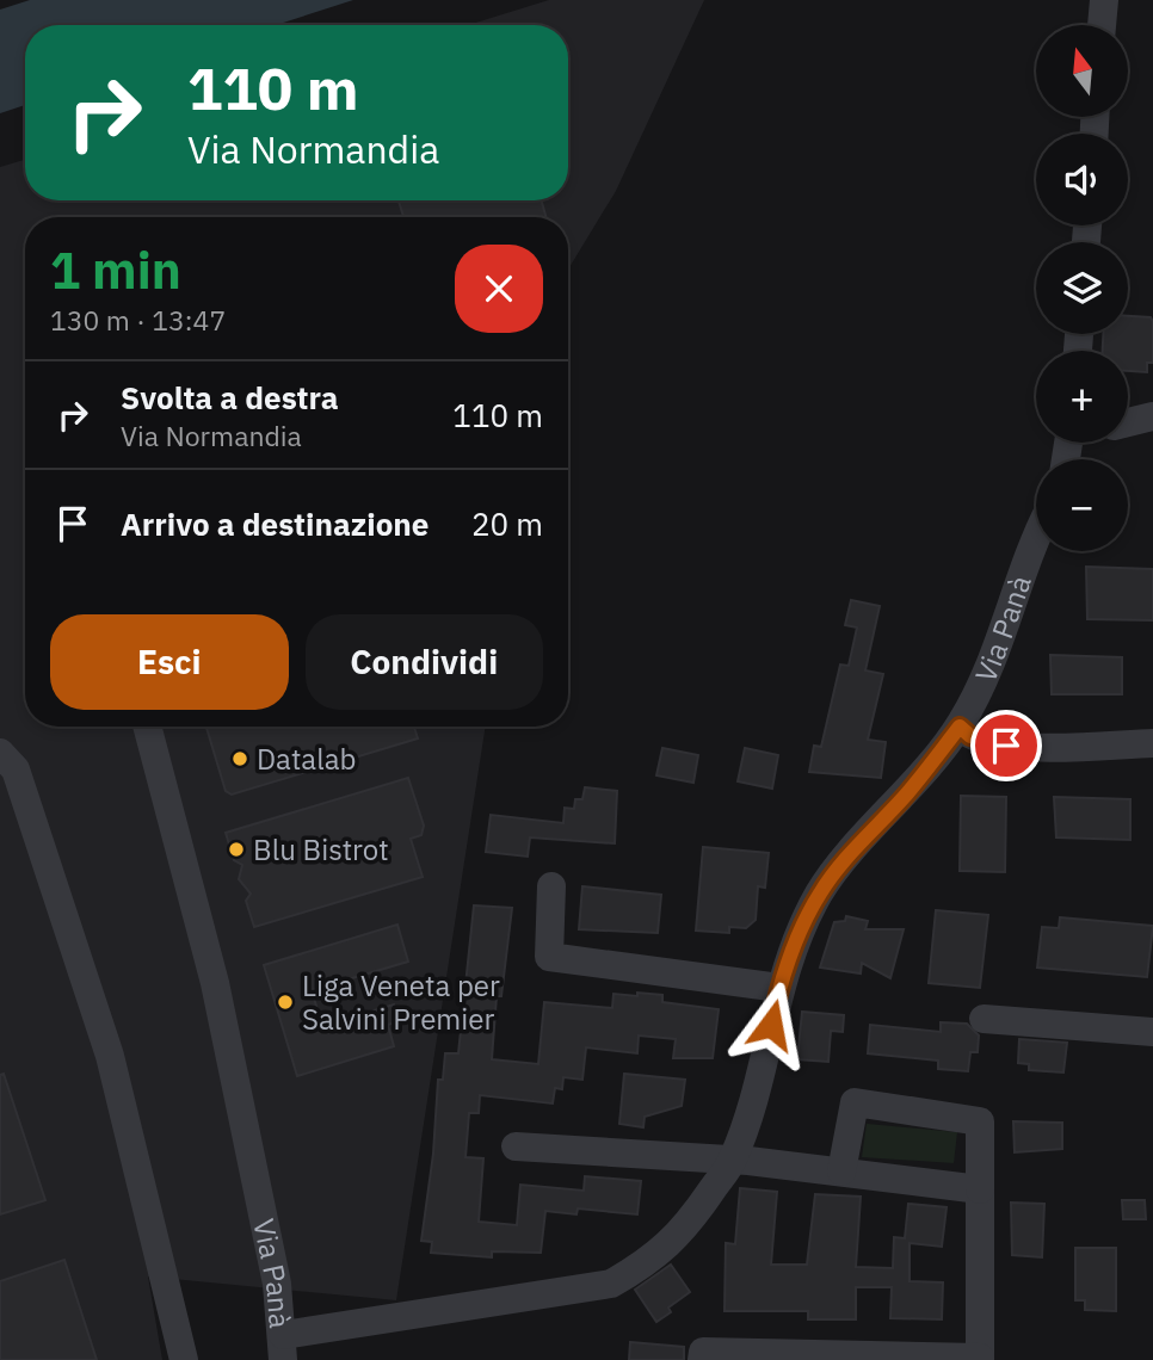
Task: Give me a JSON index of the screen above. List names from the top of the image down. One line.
{"streets":{"street":["Via Panà"]},"places":["Datalab","Blu Bistrot","Liga Veneta per Salvini Premier"],"north":"top","page":{"map_buttons":["+","−"],"turn":["110 m","Via Normandia"],"heading":["1 min","130 m · 13:47"],"list":[{"name":"Svolta a destra","note":"Via Normandia","value":"110 m"},{"name":"Arrivo a destinazione","value":"20 m"}],"buttons":["Esci","Condividi"]}}
